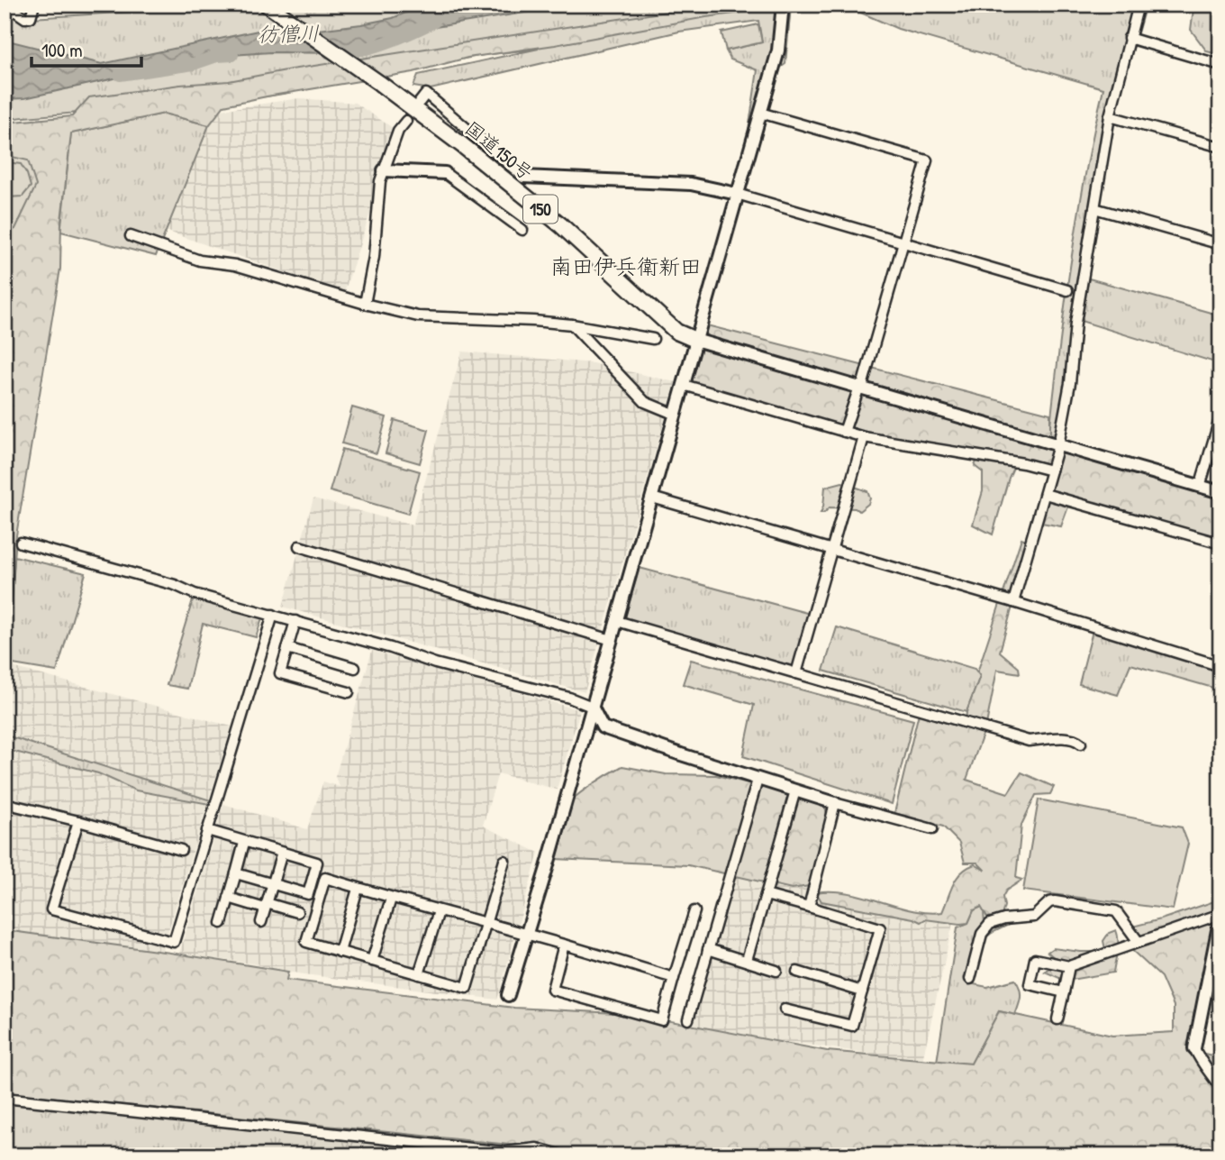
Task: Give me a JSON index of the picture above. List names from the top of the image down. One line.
{"streets":{"highway":["国道150号","150"]},"districts":["南田伊兵衛新田"],"water":["彷僧川"],"scale_bar":"100 m"}
